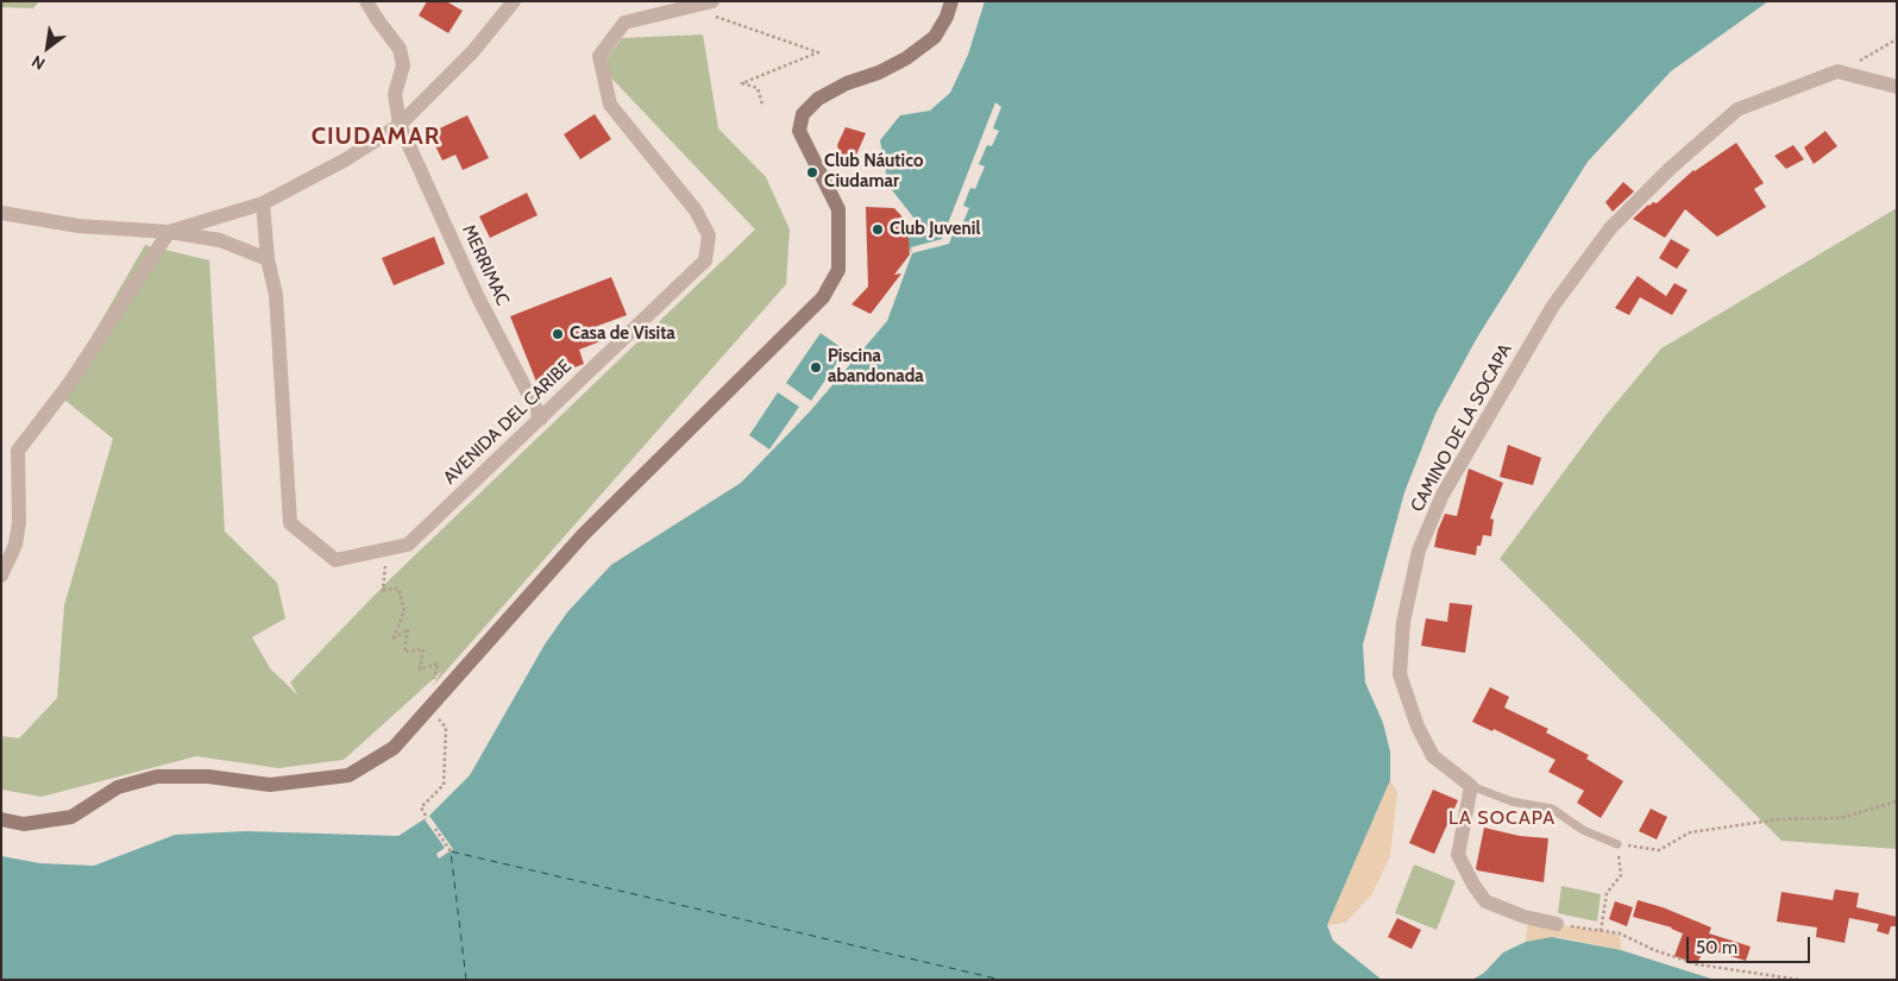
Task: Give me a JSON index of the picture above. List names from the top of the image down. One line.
{"streets":{"street":["MERRIMAC","AVENIDA DEL CARIBE","CAMINO DE LA SOCAPA"]},"crossings":[["MERRIMAC","AVENIDA DEL CARIBE"]],"districts":["CIUDAMAR","LA SOCAPA"],"places":["Club Náutico Ciudamar","Club Juvenil","Casa de Visita","Piscina abandonada"],"scale_bar":"50 m","north":"bottom left"}
